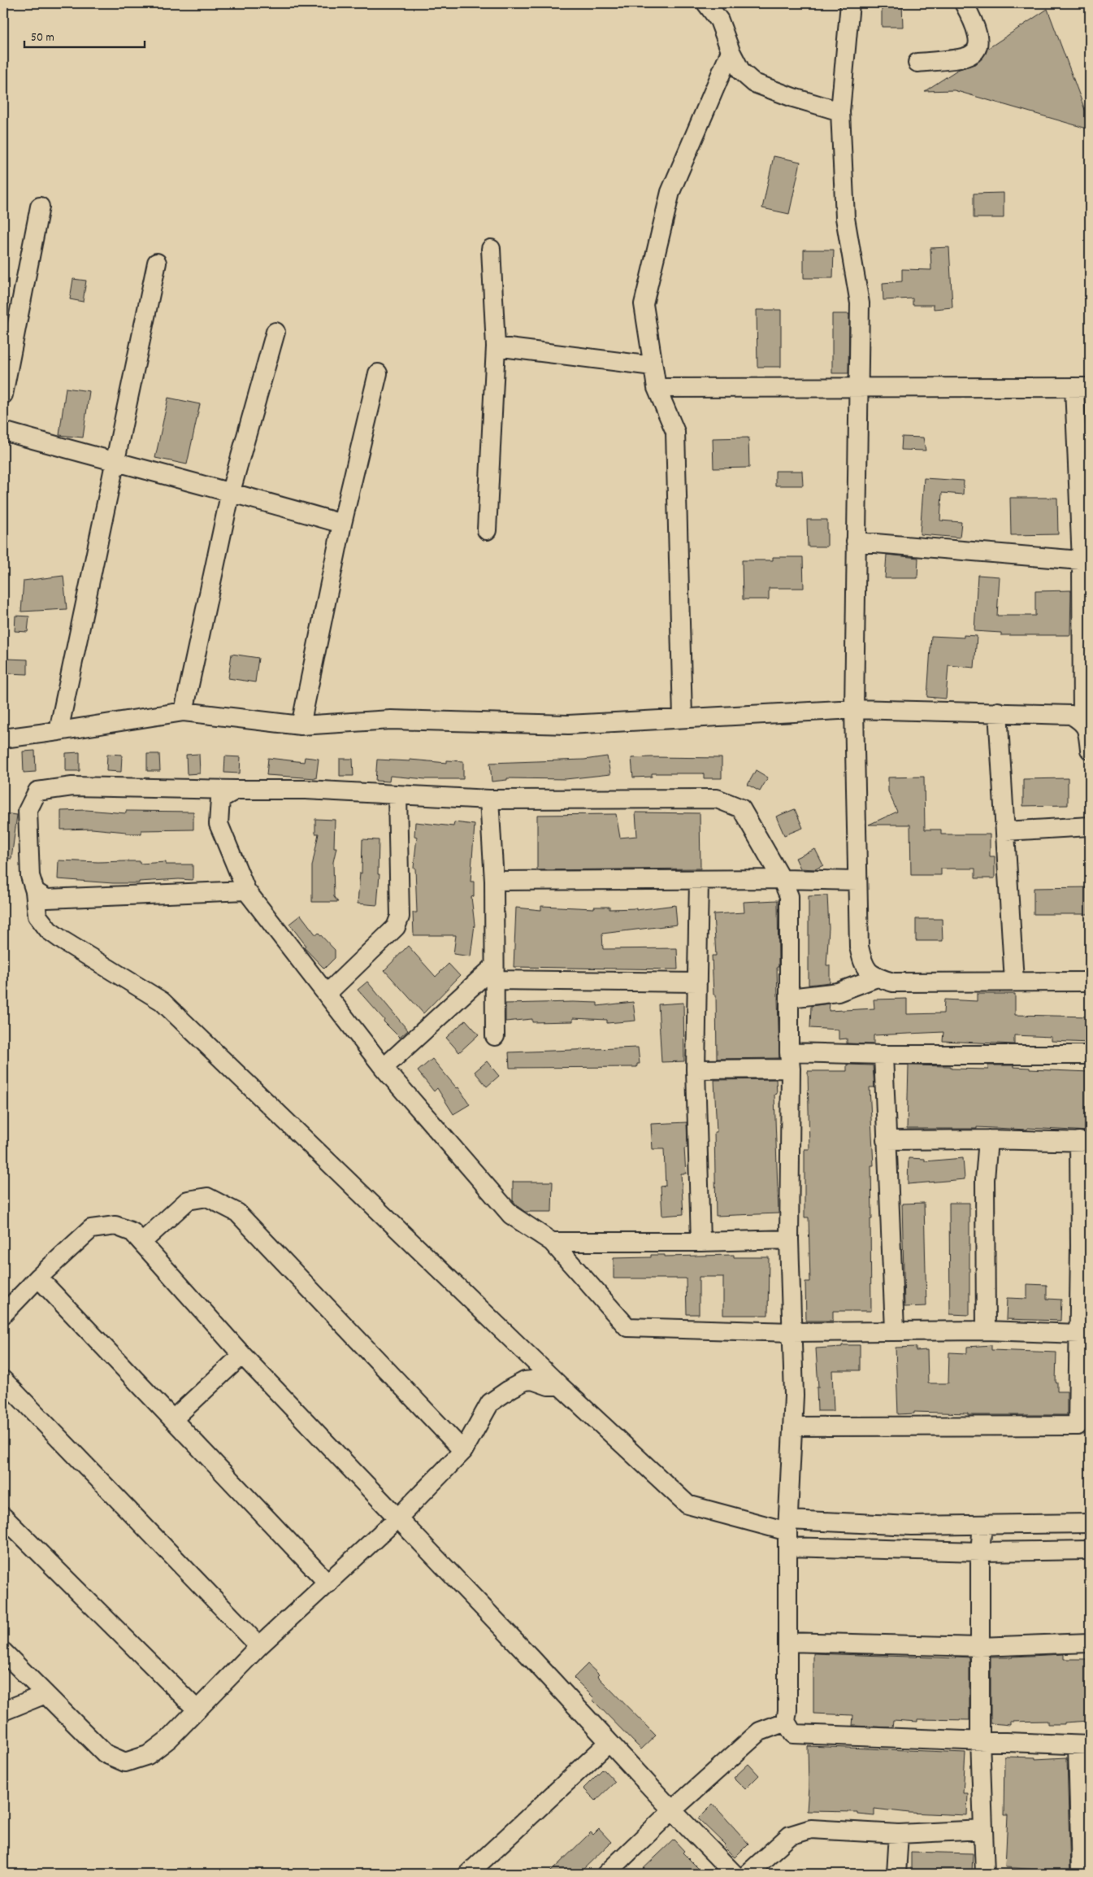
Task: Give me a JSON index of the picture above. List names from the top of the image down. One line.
{"scale_bar":"50 m"}
